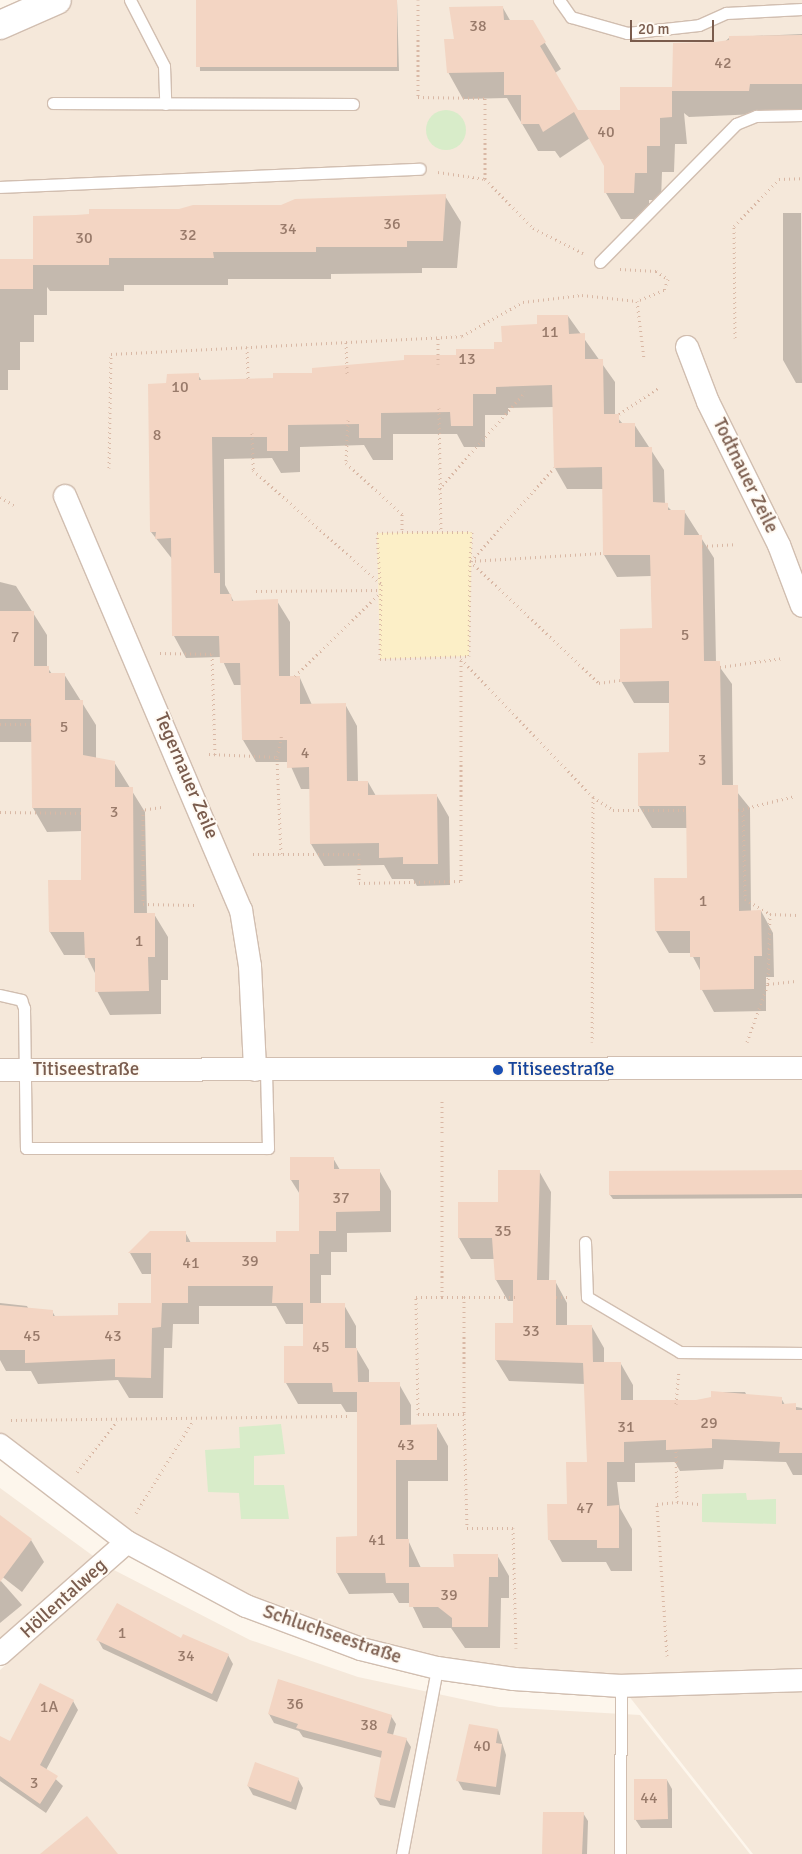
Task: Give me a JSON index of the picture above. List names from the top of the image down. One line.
{"streets":{"street":["Todtnauer Zeile","Tegernauer Zeile","Titiseestraße","Höllentalweg","Schluchseestraße"]},"crossings":[["Tegernauer Zeile","Titiseestraße"],["Höllentalweg","Schluchseestraße"]],"places":["Titiseestraße"],"house_numbers":["38","42","40","36","34","32","30","11","13","10","8","5","7","5","4","3","3","1","1","37","35","39","41","33","45","43","45","29","31","43","47","41","39","1","34","36","1A","38","40","3","44"],"scale_bar":"20 m"}
